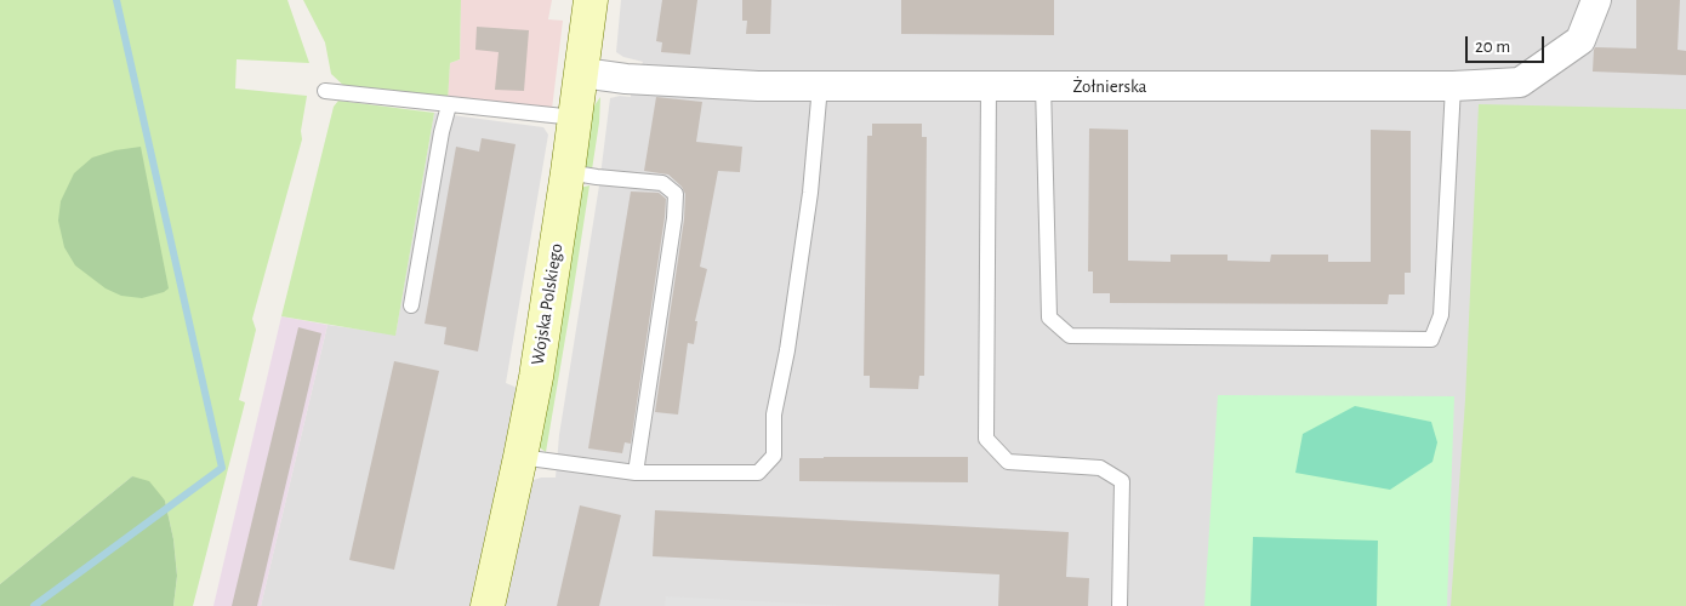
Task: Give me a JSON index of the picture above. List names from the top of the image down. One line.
{"streets":{"street":["Żołnierska","Wojska Polskiego"]},"crossings":[["Żołnierska","Wojska Polskiego"]],"scale_bar":"20 m"}
